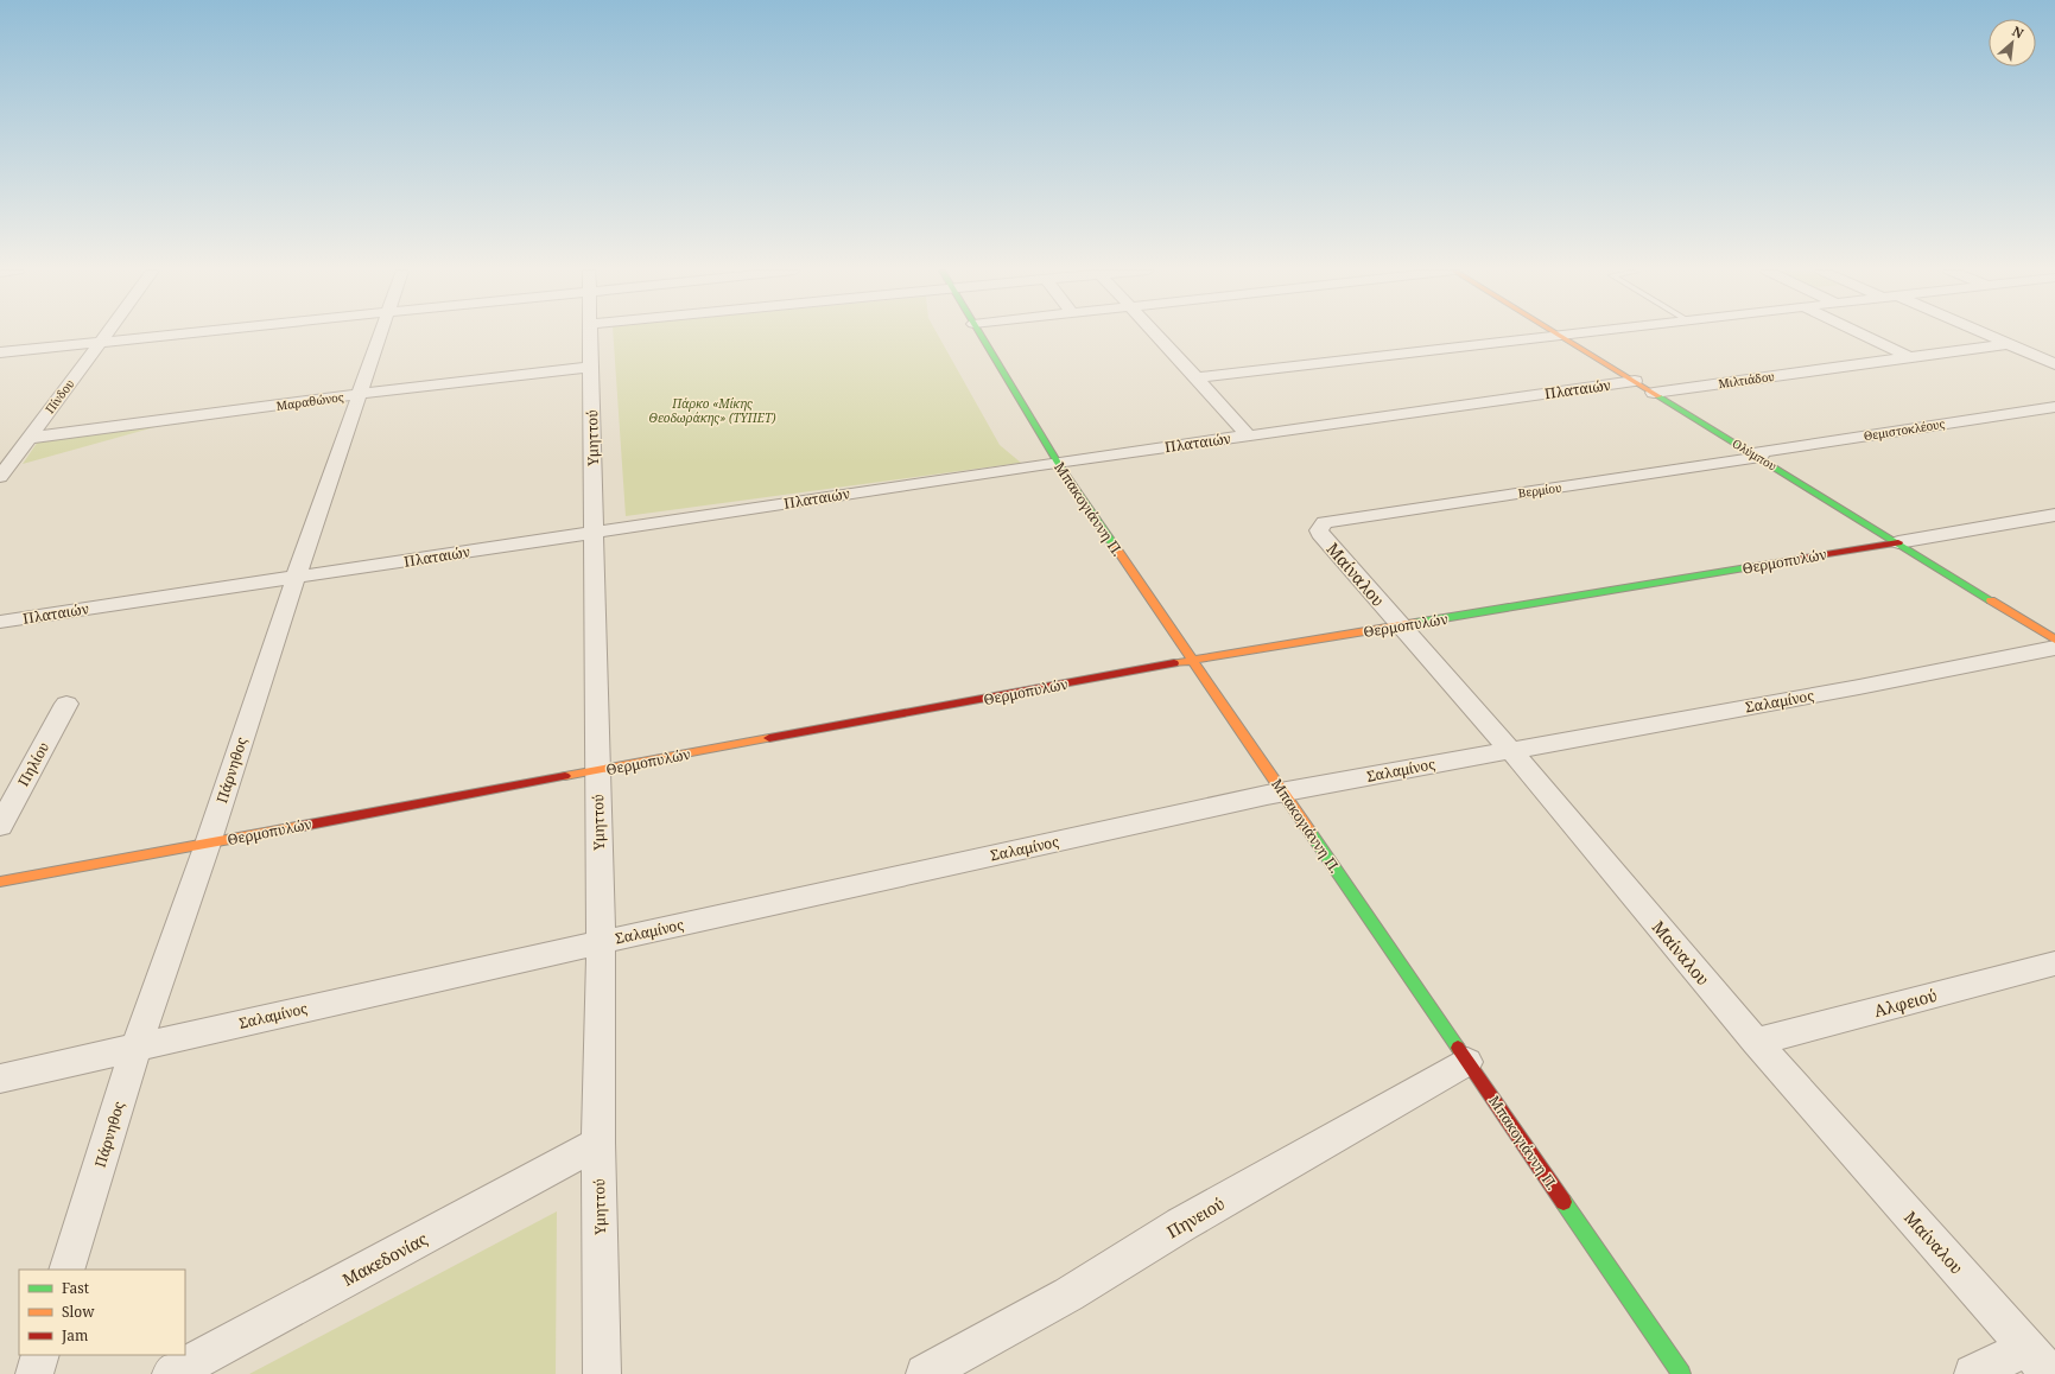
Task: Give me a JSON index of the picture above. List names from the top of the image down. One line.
{"streets":{"street":["Μιλτιάδου","Πλαταιών","Πίνδου","Μαραθώνος","Θεμιστοκλέους","Υμηττού","Ολύμπου","Βερμίου","Μπακογιάννη Π.","Θερμοπυλών","Μαίναλου","Σαλαμίνος","Πηλίου","Πάρνηθος","Αλφειού","Πηνειού","Μακεδονίας"]},"crossings":[["Μιλτιάδου","Ολύμπου"],["Πλαταιών","Υμηττού"],["Πλαταιών","Ολύμπου"],["Πλαταιών","Μπακογιάννη Π."],["Πλαταιών","Πάρνηθος"],["Πίνδου","Μαραθώνος"],["Μαραθώνος","Υμηττού"],["Μαραθώνος","Πάρνηθος"],["Θεμιστοκλέους","Ολύμπου"],["Θεμιστοκλέους","Βερμίου"],["Υμηττού","Θερμοπυλών"],["Υμηττού","Σαλαμίνος"],["Υμηττού","Μακεδονίας"],["Ολύμπου","Βερμίου"],["Ολύμπου","Θερμοπυλών"],["Βερμίου","Μαίναλου"],["Μπακογιάννη Π.","Θερμοπυλών"],["Μπακογιάννη Π.","Σαλαμίνος"],["Μπακογιάννη Π.","Πηνειού"],["Θερμοπυλών","Μαίναλου"],["Θερμοπυλών","Πάρνηθος"],["Μαίναλου","Σαλαμίνος"],["Μαίναλου","Αλφειού"],["Σαλαμίνος","Πάρνηθος"]],"parks":["Πάρκο «Μίκης Θεοδωράκης» (ΤΥΠΕΤ)"],"legend":["Fast","Slow","Jam"],"north":"top right"}
